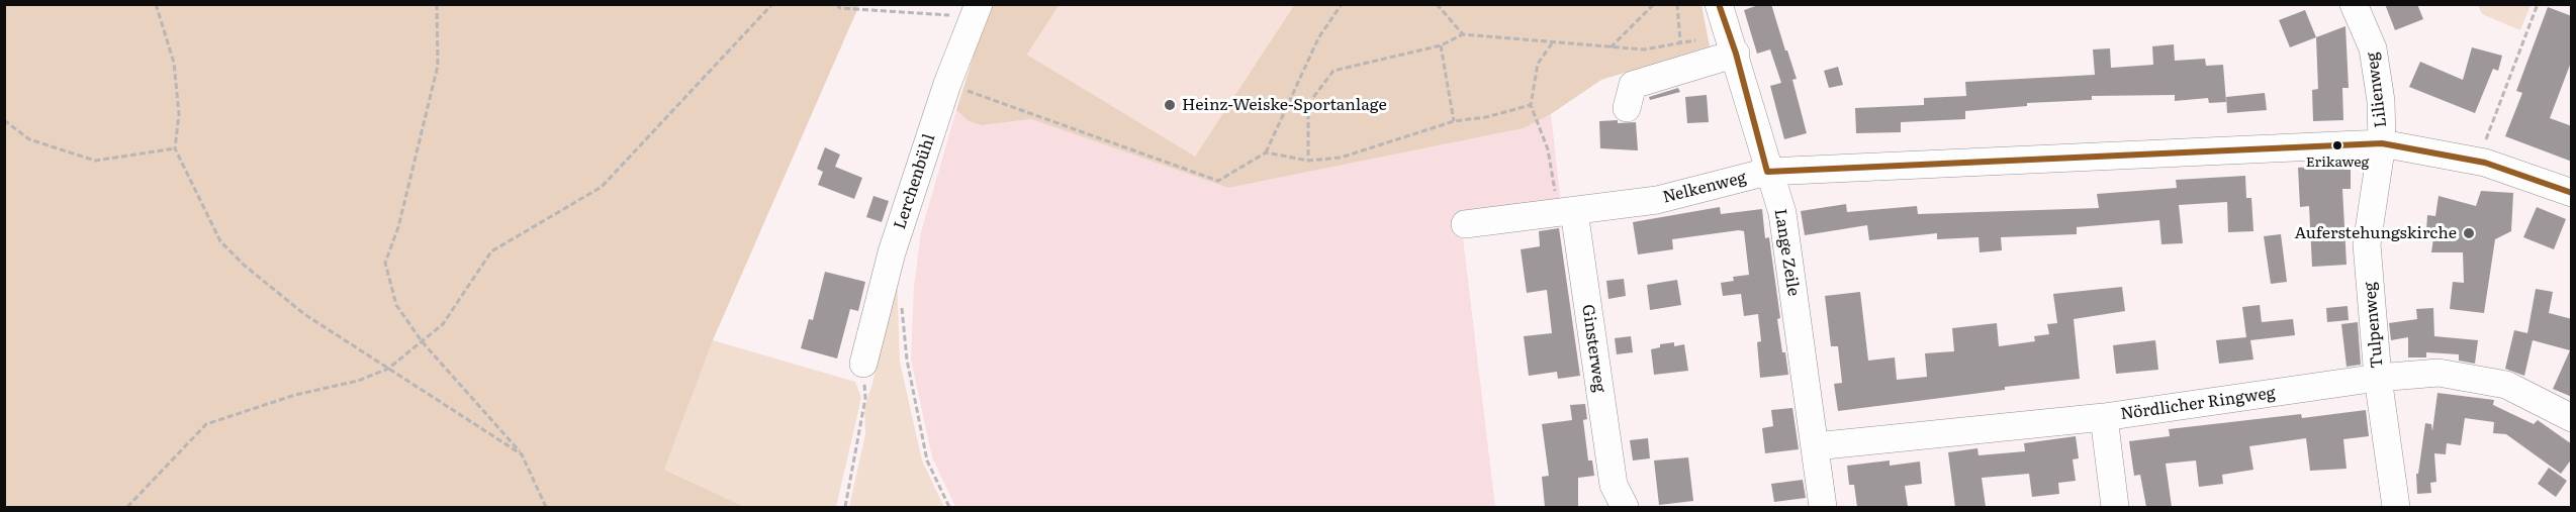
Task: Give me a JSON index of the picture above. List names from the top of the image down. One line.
{"streets":{"street":["Lilienweg","Lerchenbühl","Nelkenweg","Lange Zeile","Tulpenweg","Ginsterweg","Nördlicher Ringweg"]},"crossings":[["Lilienweg","Nelkenweg"],["Lilienweg","Tulpenweg"],["Nelkenweg","Lange Zeile"],["Nelkenweg","Tulpenweg"],["Nelkenweg","Ginsterweg"],["Lange Zeile","Nördlicher Ringweg"],["Tulpenweg","Nördlicher Ringweg"]],"places":["Heinz-Weiske-Sportanlage","Erikaweg","Auferstehungskirche"]}
